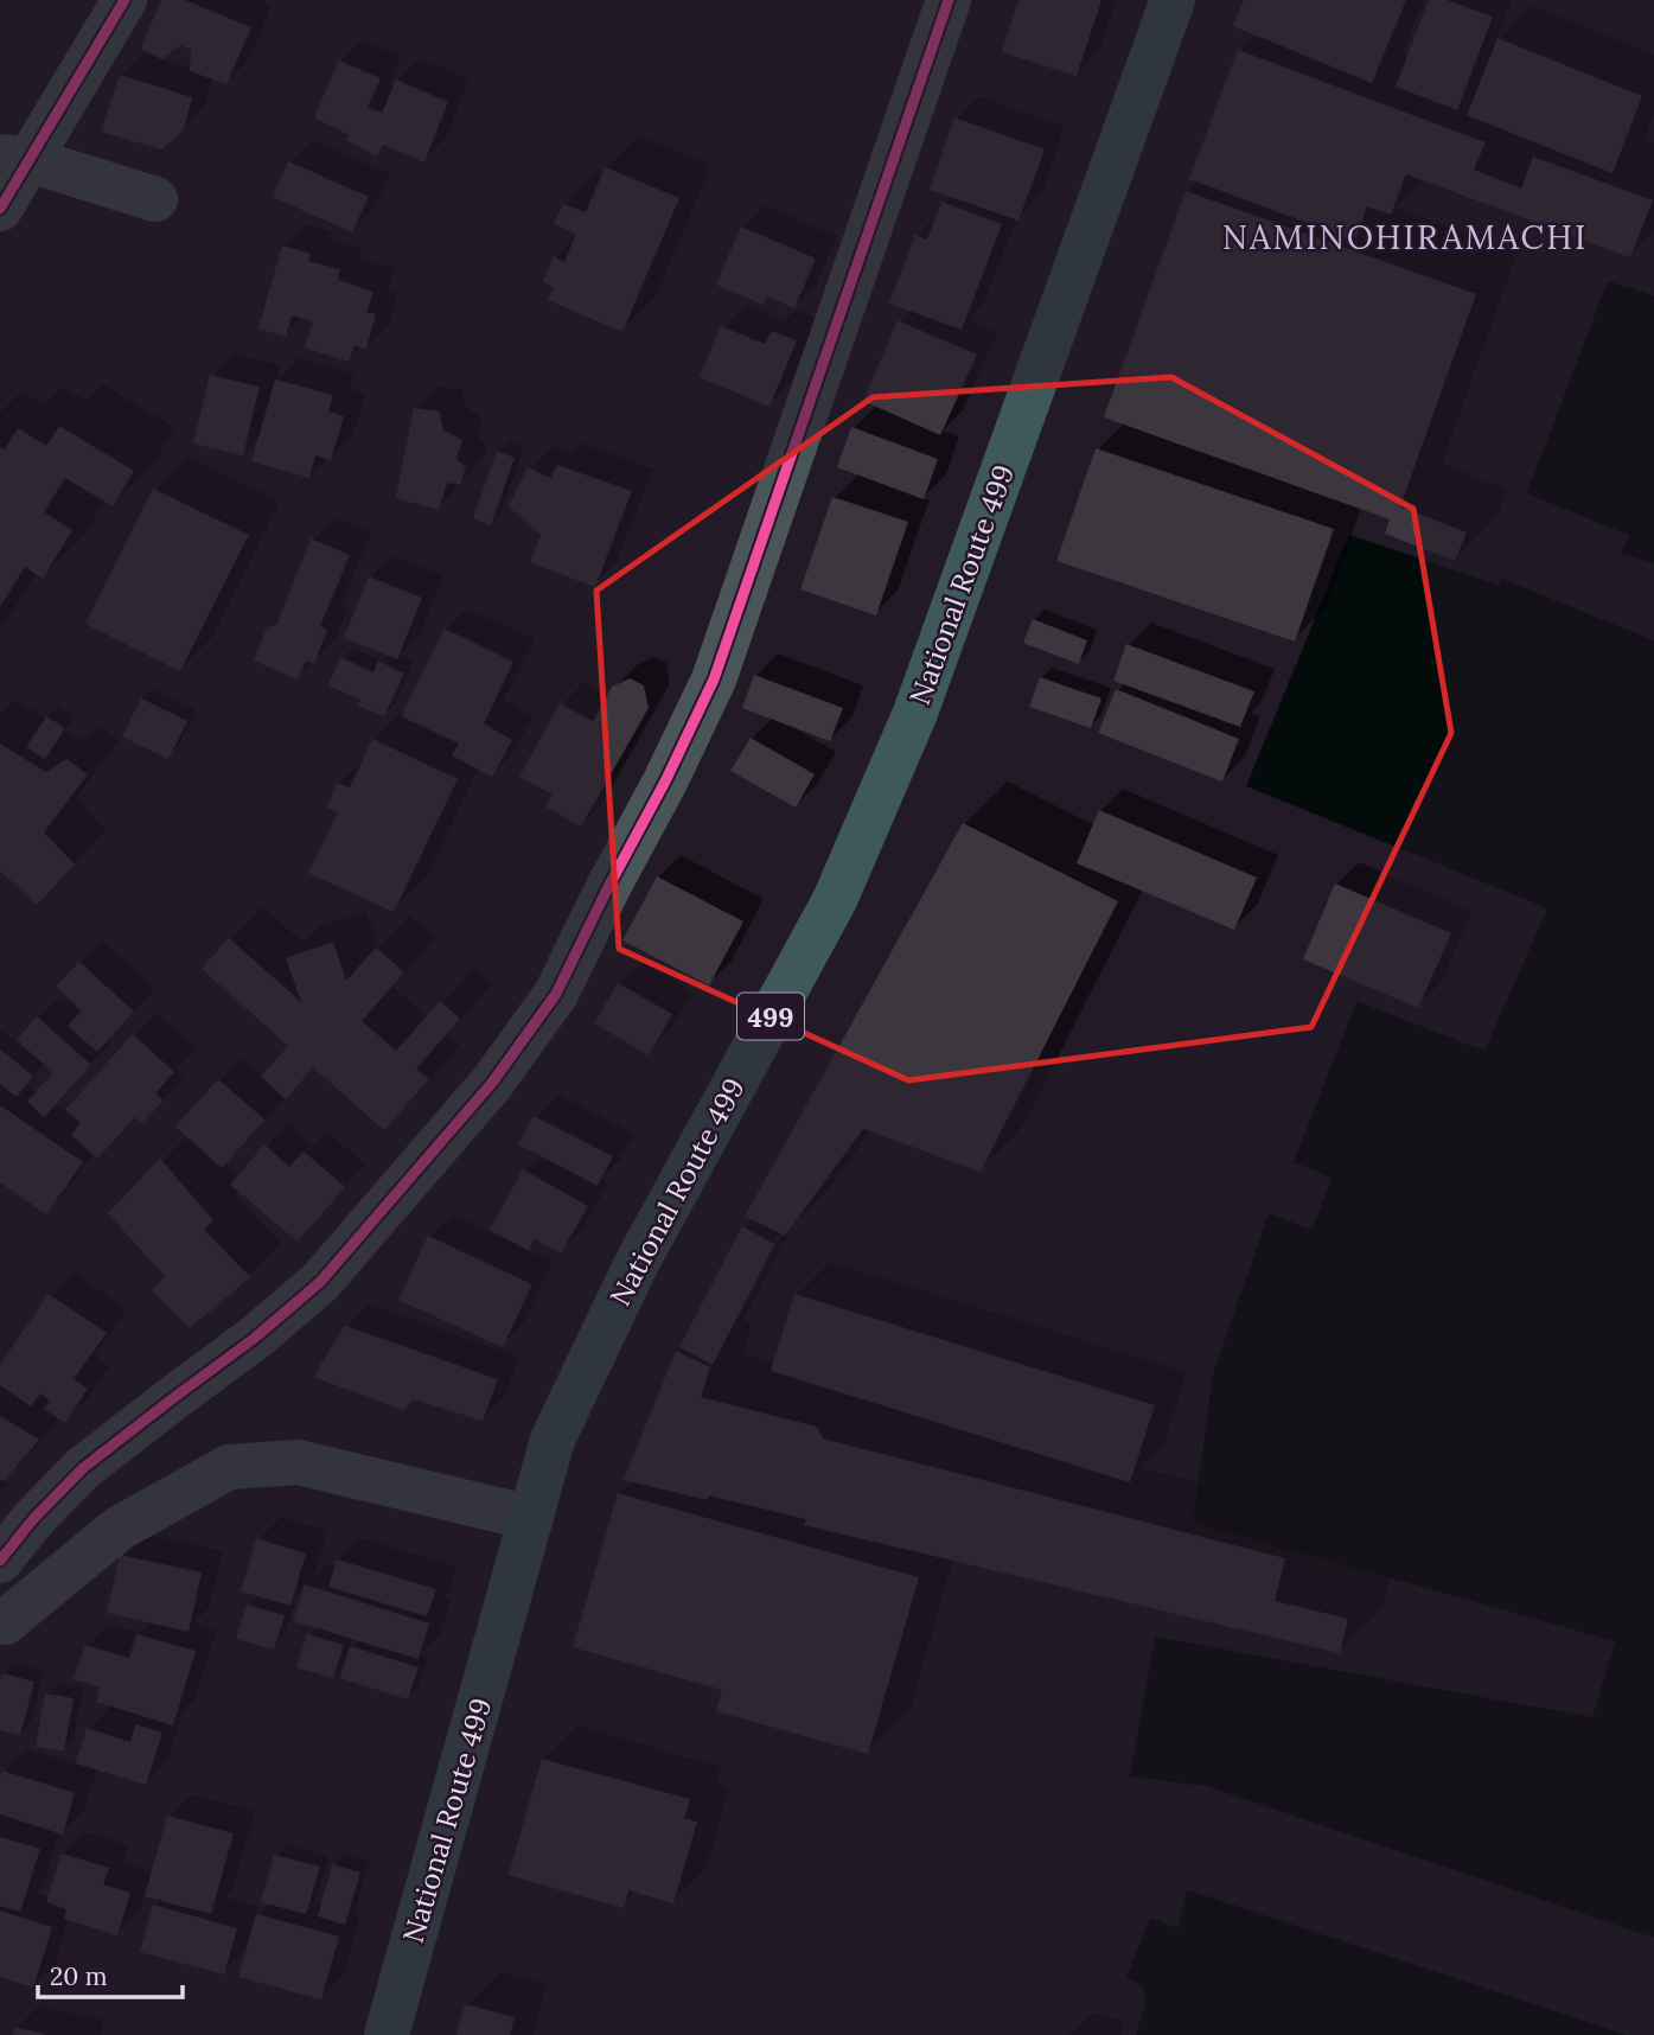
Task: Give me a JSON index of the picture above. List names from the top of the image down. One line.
{"streets":{"highway":["National Route 499","499"]},"districts":["NAMINOHIRAMACHI"],"scale_bar":"20 m"}
